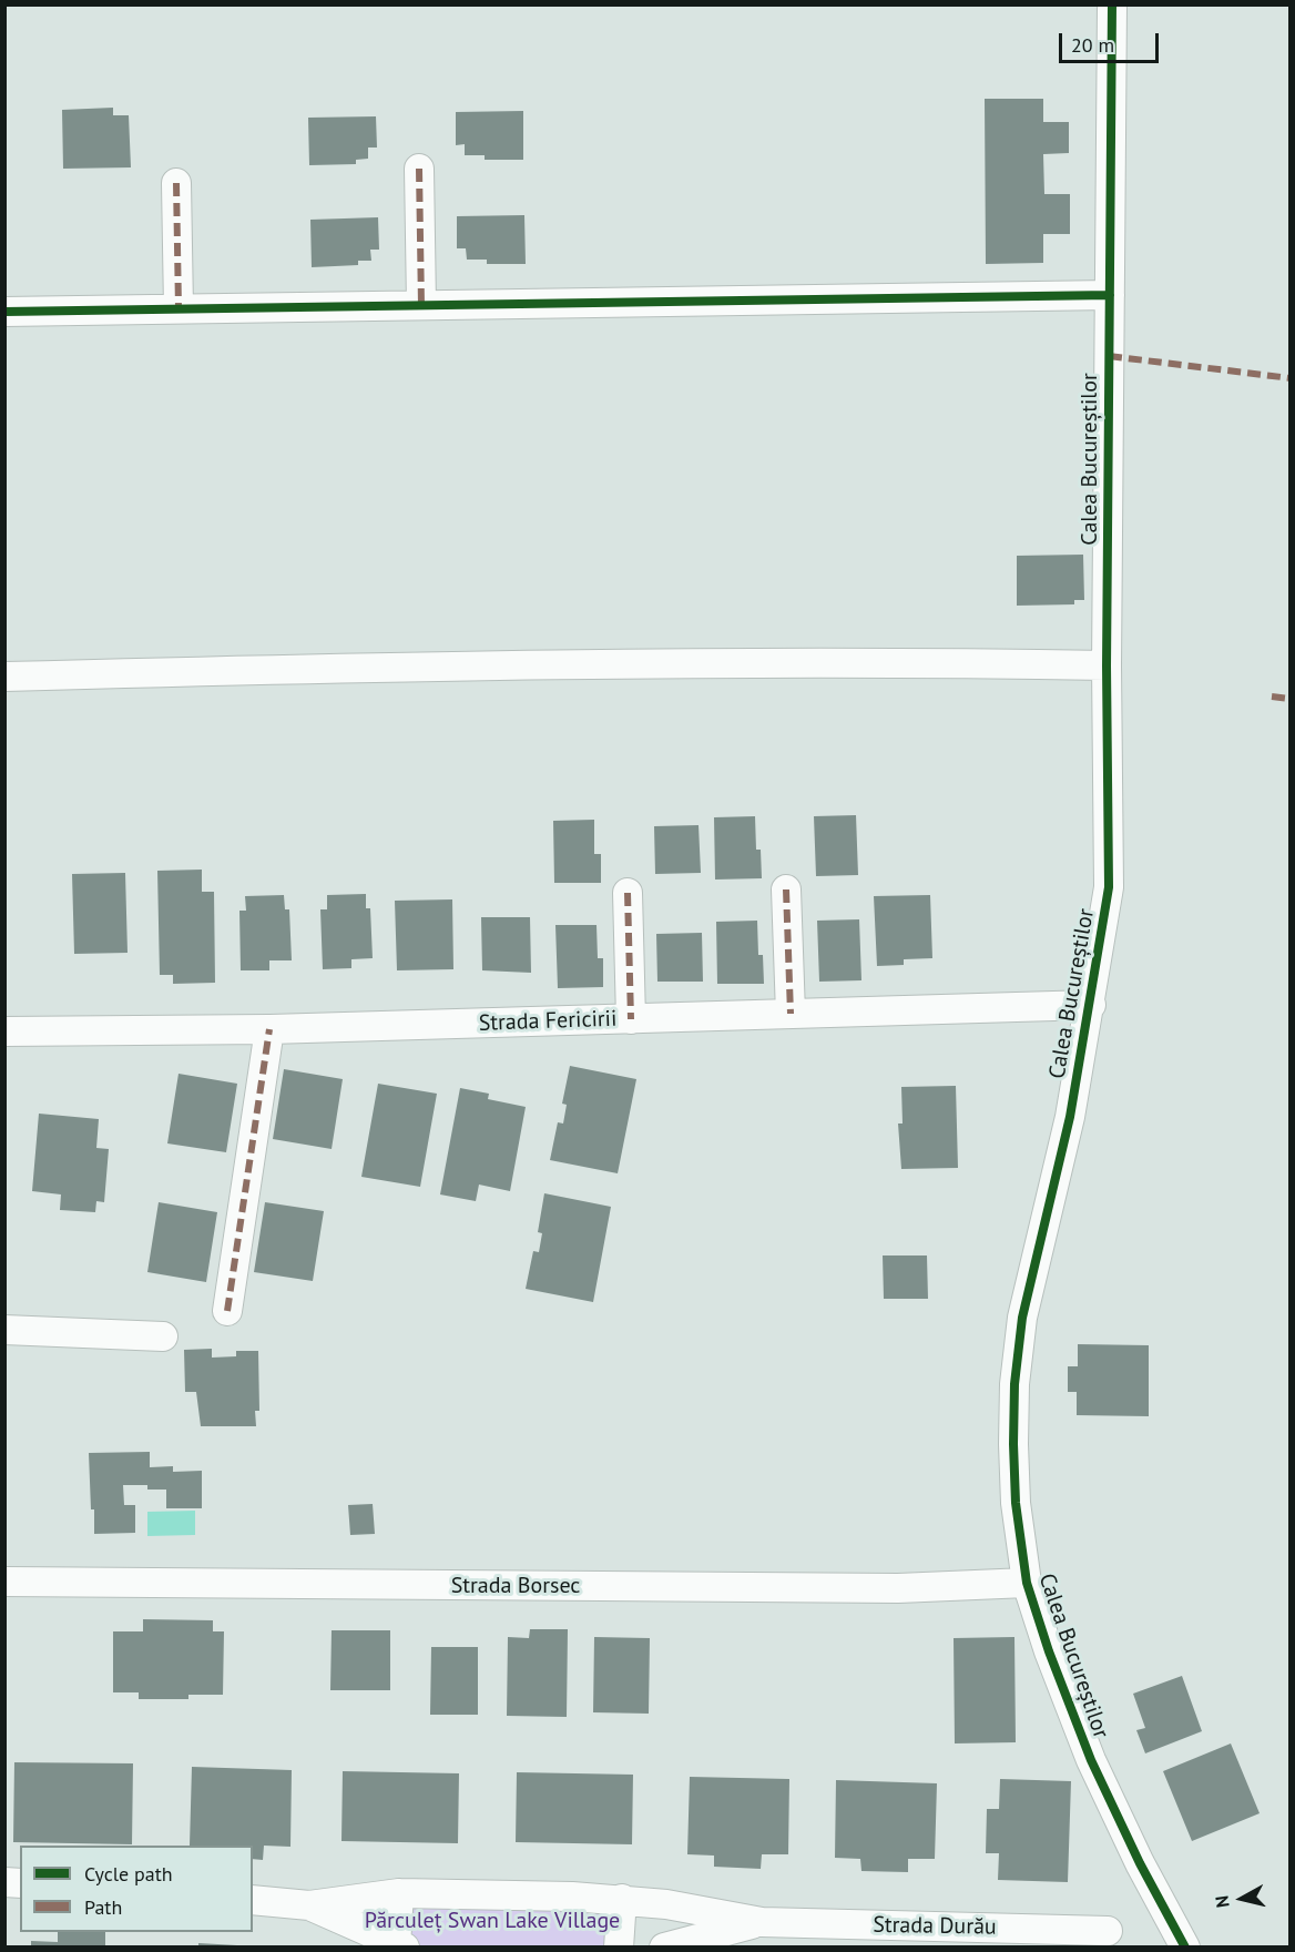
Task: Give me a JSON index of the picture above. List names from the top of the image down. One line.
{"streets":{"street":["Calea Bucureștilor","Strada Fericirii","Strada Borsec","Strada Durău"]},"crossings":[["Calea Bucureștilor","Strada Fericirii"],["Calea Bucureștilor","Strada Borsec"]],"parks":["Părculeț Swan Lake Village"],"legend":["Cycle path","Path"],"scale_bar":"20 m","north":"left"}
